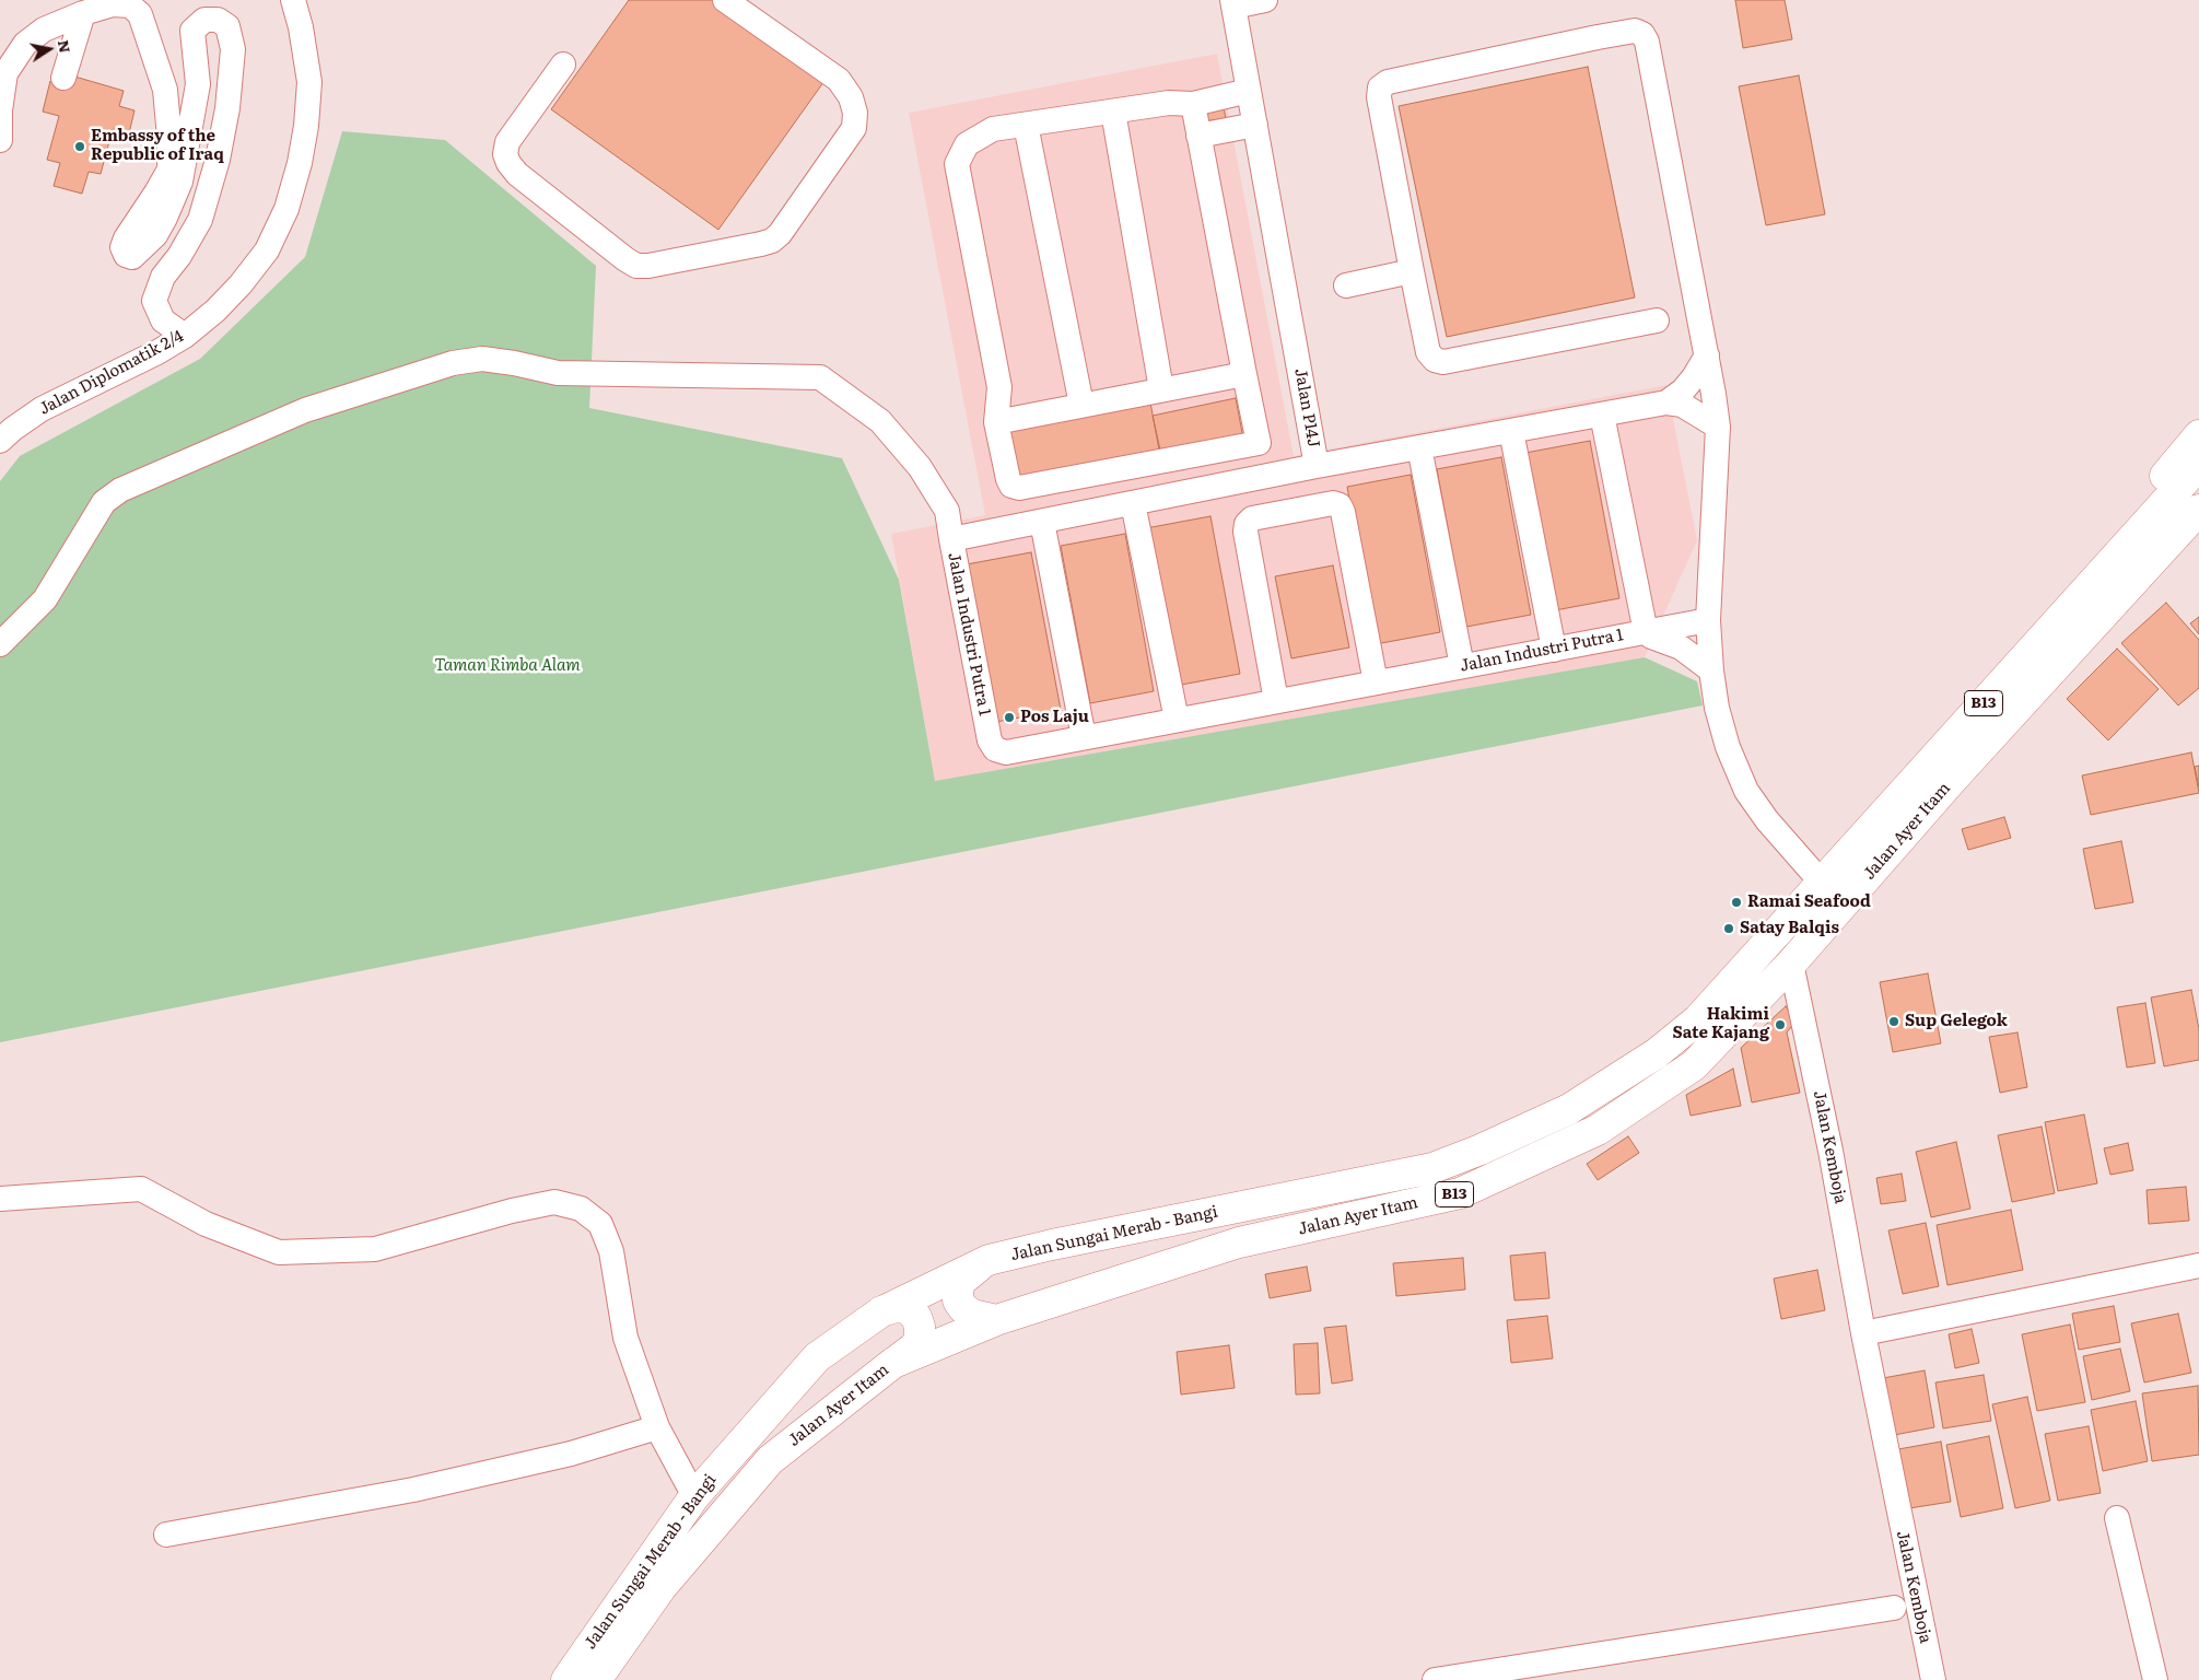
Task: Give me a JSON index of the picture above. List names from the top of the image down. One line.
{"streets":{"main road":["B13","Jalan Ayer Itam","Jalan Sungai Merab - Bangi"],"street":["Jalan Diplomatik 2/4","Jalan P14J","Jalan Industri Putra 1","Jalan Kemboja"]},"crossings":[["Jalan P14J","Jalan Industri Putra 1"],["Jalan Ayer Itam","Jalan Kemboja"],["Jalan Ayer Itam","Jalan Sungai Merab - Bangi"]],"parks":["Taman Rimba Alam"],"places":["Embassy of the Republic of Iraq","Pos Laju","Ramai Seafood","Satay Balqis","Sup Gelegok","Hakimi Sate Kajang"],"north":"right"}
